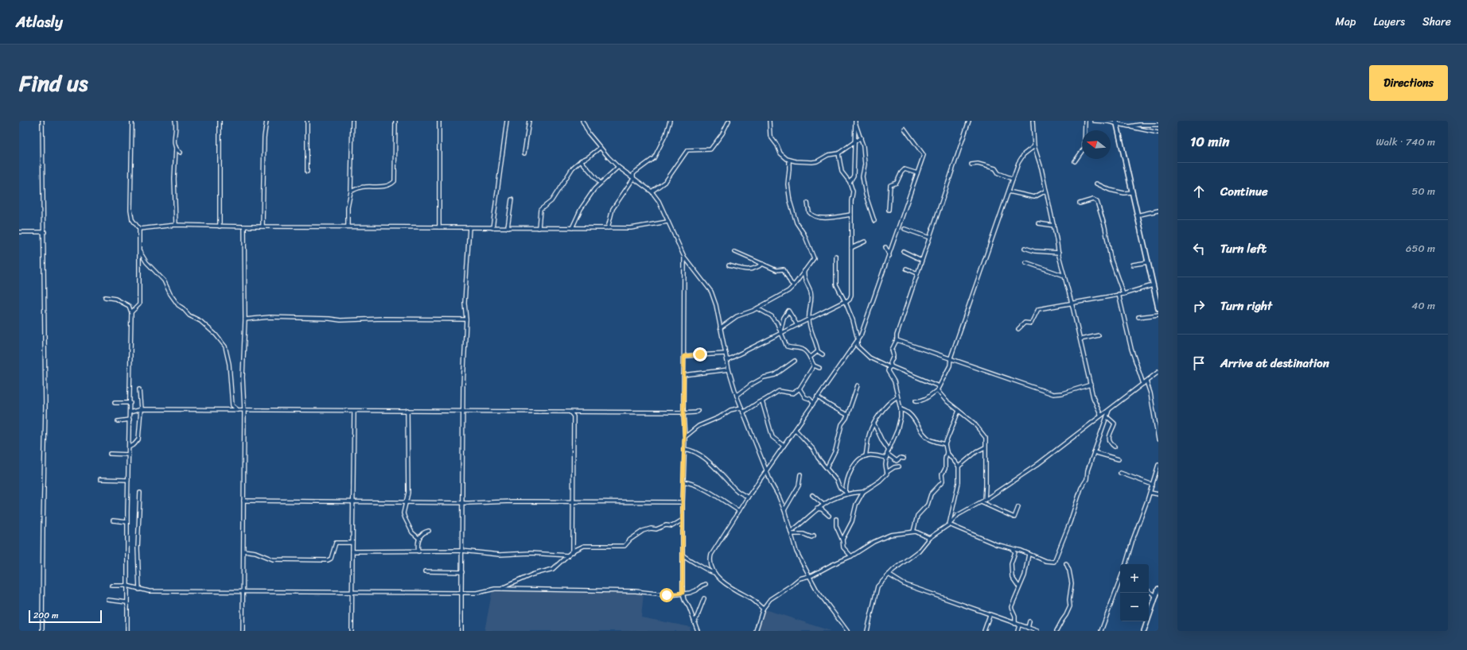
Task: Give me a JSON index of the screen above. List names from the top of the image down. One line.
{"scale_bar":"200 m","north":"left","page":{"header":"Atlasly","nav":["Map","Layers","Share"],"title":"Find us","buttons":"Directions","heading":["10 min","Walk · 740 m"],"list":[["Continue","50 m"],["Turn left","650 m"],["Turn right","40 m"],"Arrive at destination"],"map_buttons":["+","−"],"scale":"200 m"}}
